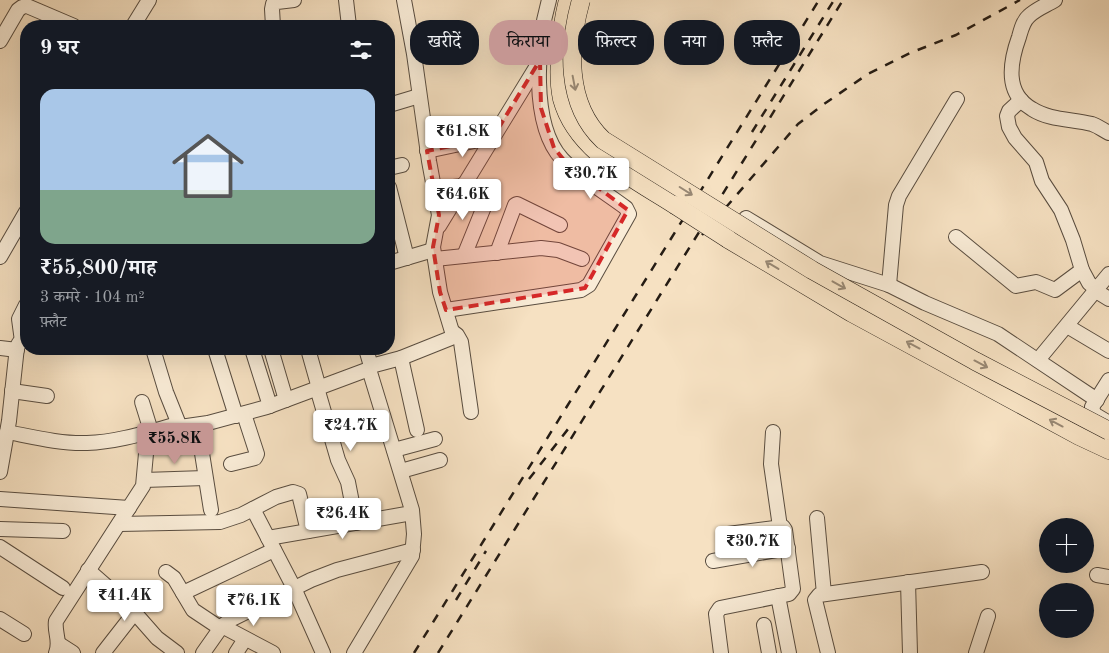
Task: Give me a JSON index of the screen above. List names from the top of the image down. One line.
{"page":{"chip":["खरीदें","किराया","फ़िल्टर","नया","फ़्लैट"],"heading":"9 घर","list":[{"name":"₹55,800/माह","note":"3 कमरे · 104 m² · फ़्लैट"}],"price":["₹61.8K","₹30.7K","₹64.6K","₹24.7K","₹55.8K","₹26.4K","₹30.7K","₹41.4K","₹76.1K"],"map_buttons":["+","−"]}}
